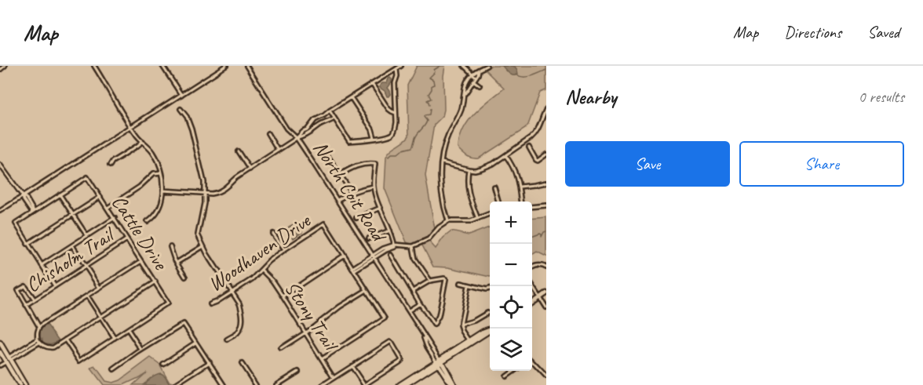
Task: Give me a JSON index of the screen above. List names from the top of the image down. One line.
{"streets":{"main road":["North Coit Road"],"street":["Cattle Drive","Woodhaven Drive","Chisholm Trail","Stony Trail"]},"crossings":[["Cattle Drive","Chisholm Trail"],["Woodhaven Drive","Stony Trail"]],"page":{"header":"Map","nav":["Map","Directions","Saved"],"heading":["Nearby","0 results"],"buttons":["Save","Share"],"map_buttons":["+","−"]}}
